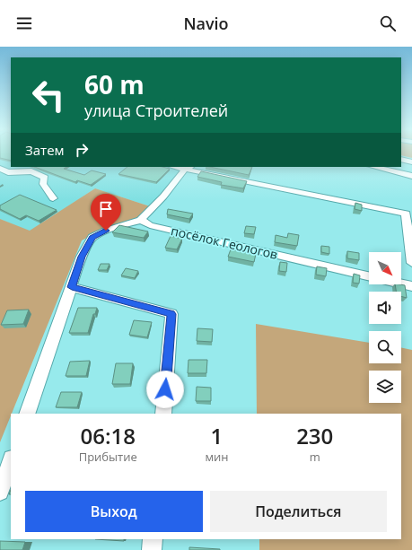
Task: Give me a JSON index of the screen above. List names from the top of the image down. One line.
{"streets":{"street":["посёлок Геологов"]},"north":"bottom right","page":{"header":"Navio","turn":["60 m","улица Строителей"],"then":"Затем","eta":["06:18","Прибытие","1","мин","230","m"],"buttons":["Выход","Поделиться"]}}
